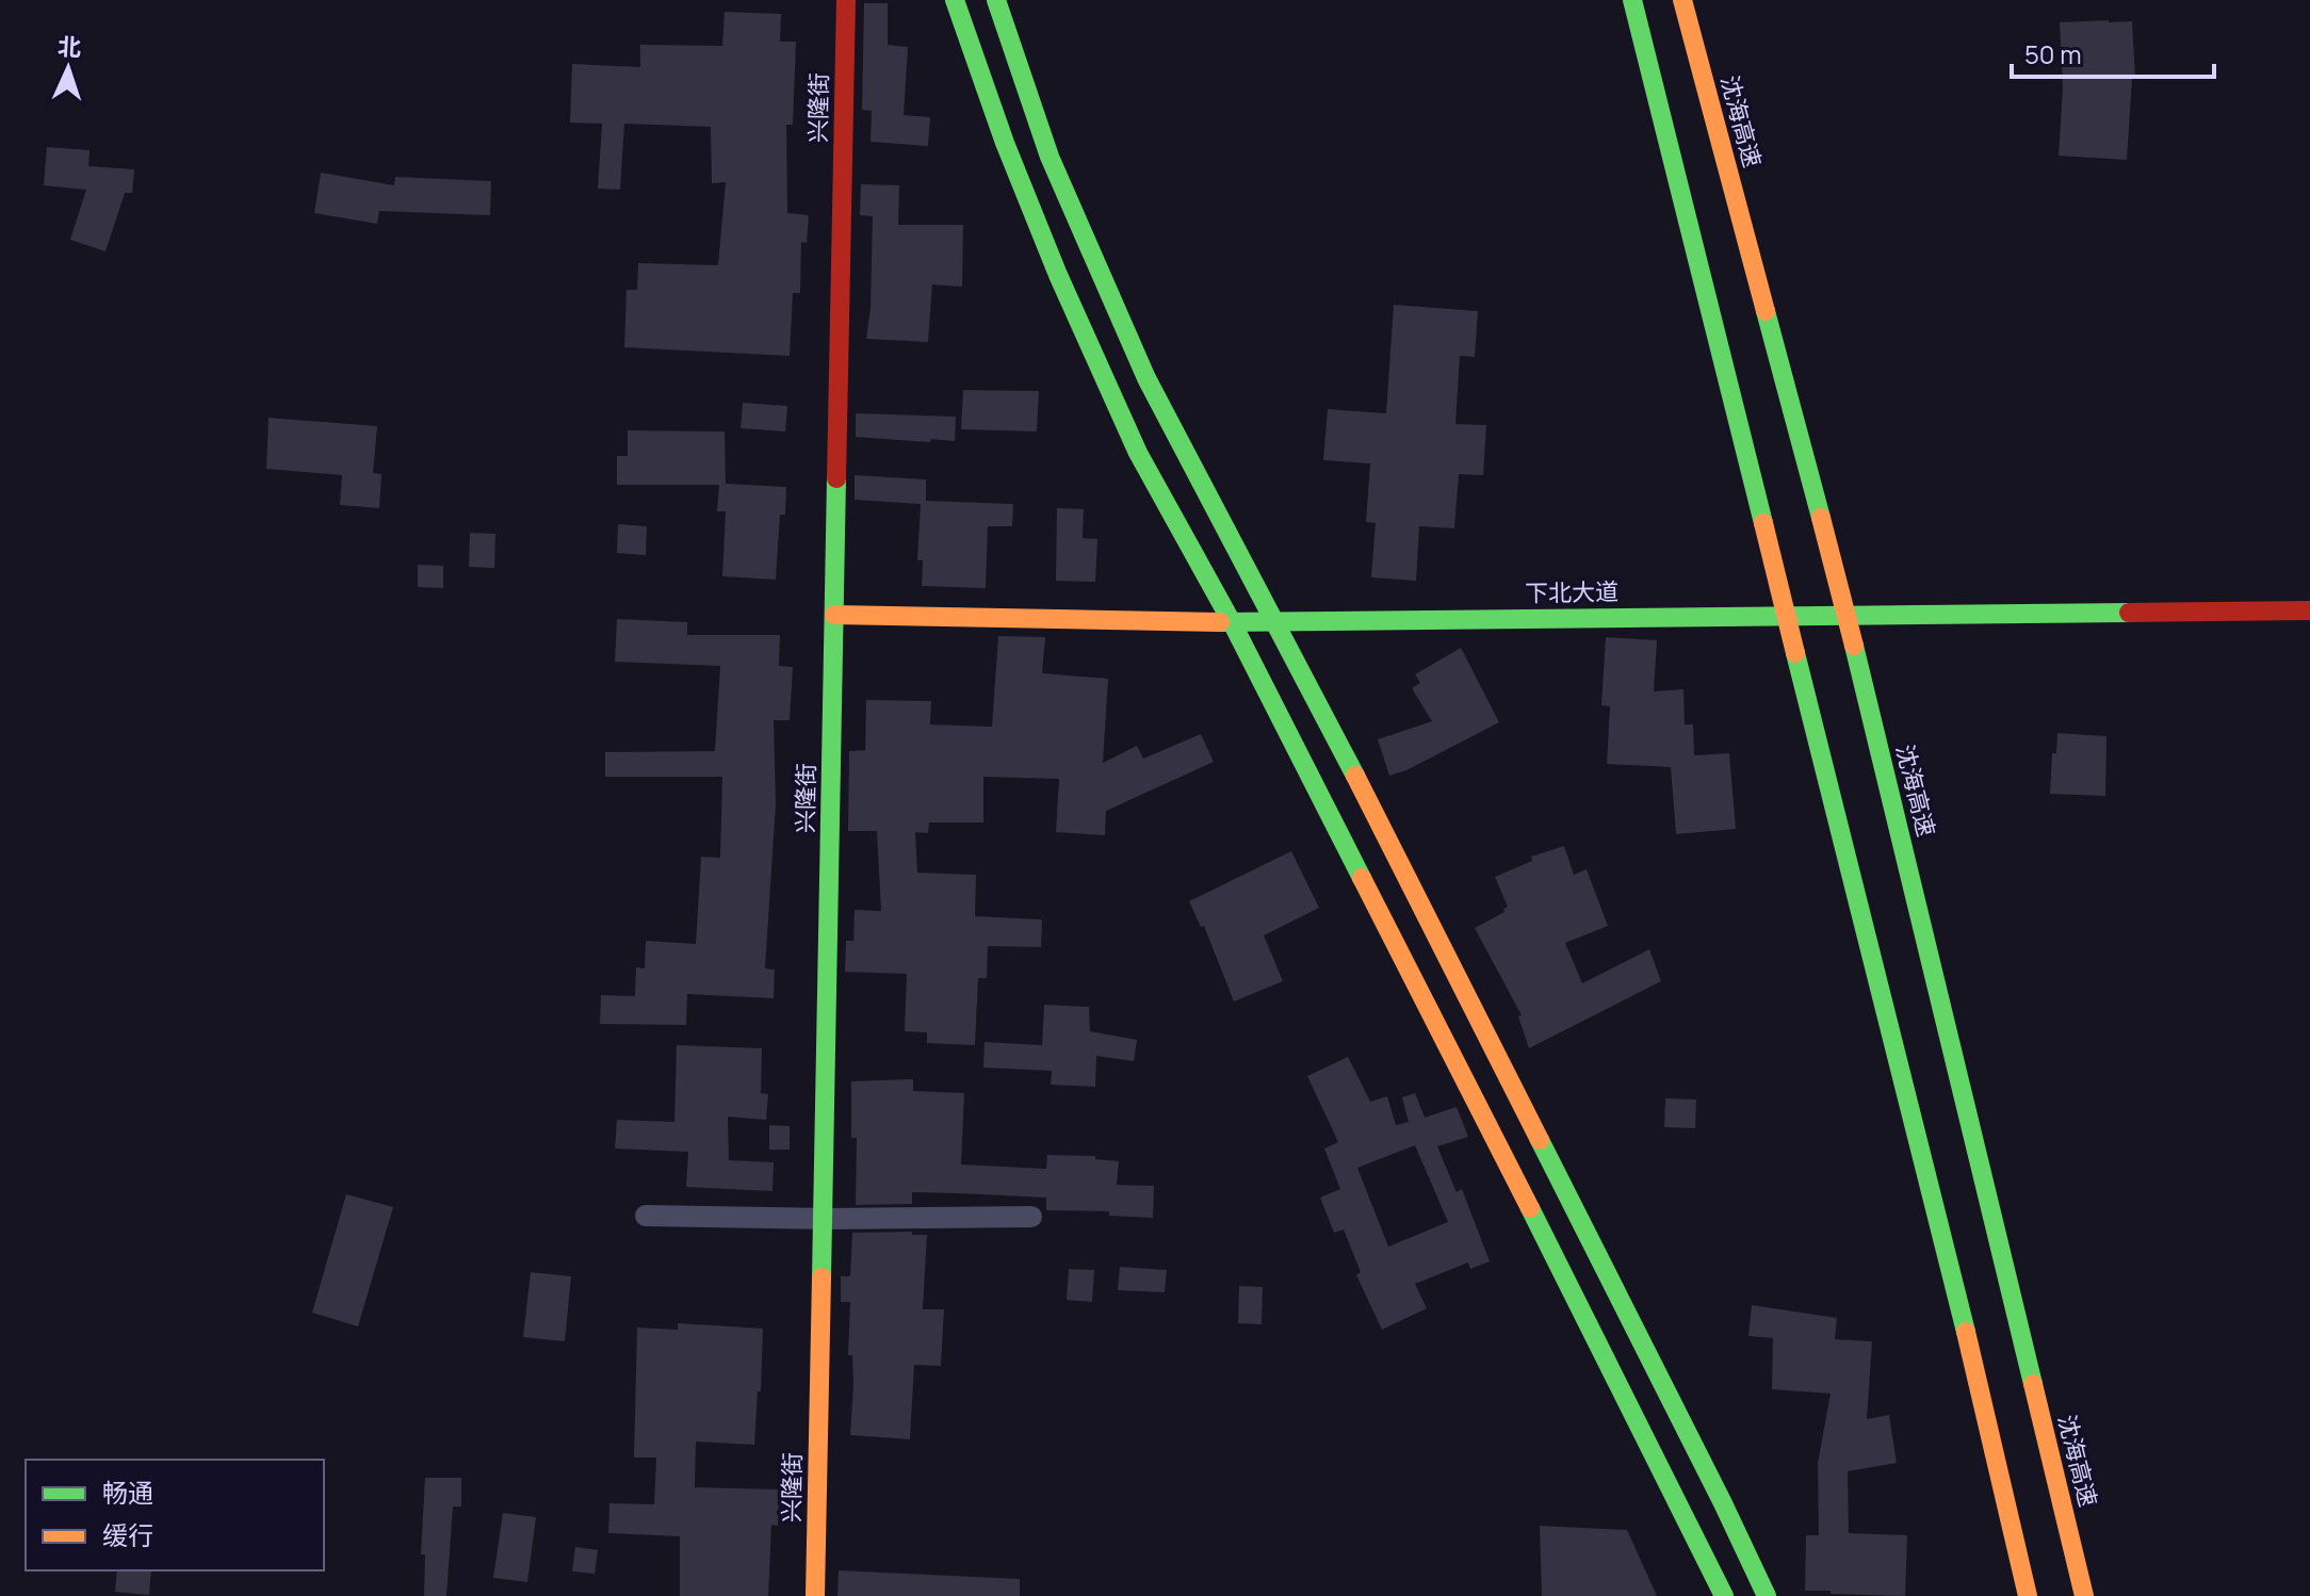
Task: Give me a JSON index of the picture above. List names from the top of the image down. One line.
{"streets":{"main road":["兴隆街","沈海高速","下北大道"]},"crossings":[["兴隆街","下北大道"]],"legend":["畅通","缓行"],"scale_bar":"50 m","north":"top"}
